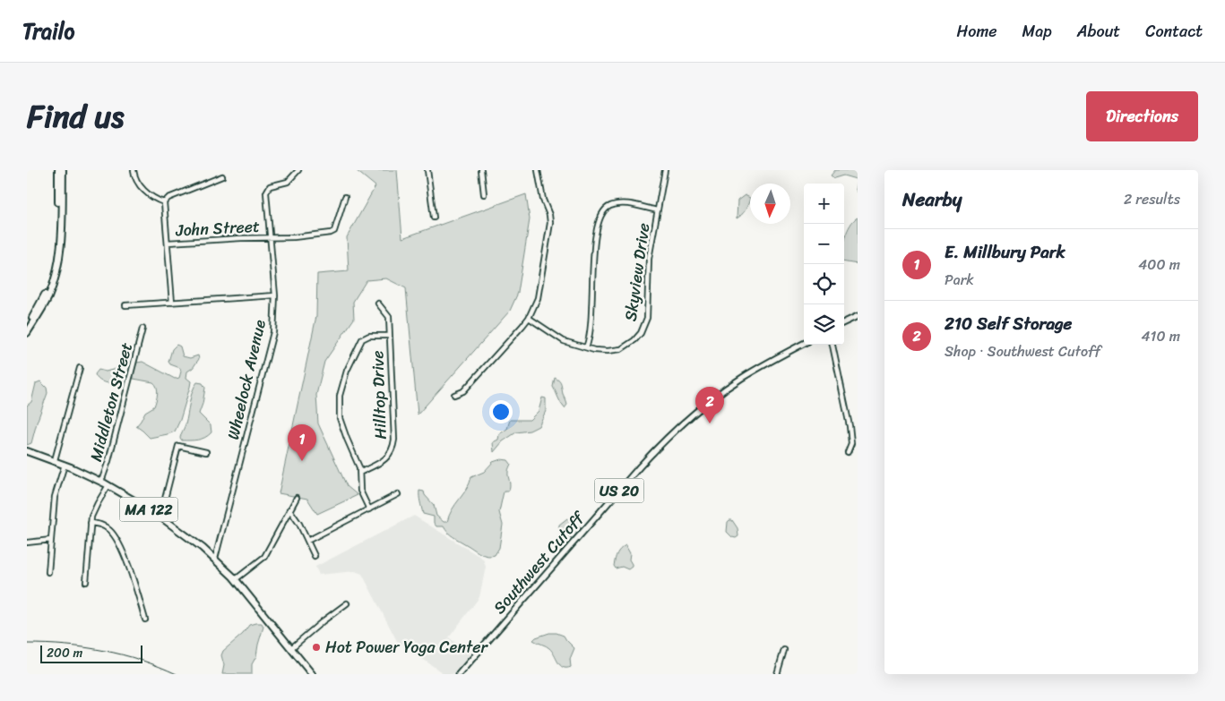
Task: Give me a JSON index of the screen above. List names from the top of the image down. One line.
{"streets":{"highway":["MA 122"],"main road":["US 20","Southwest Cutoff"],"street":["John Street","Skyview Drive","Wheelock Avenue","Hilltop Drive","Middleton Street"]},"crossings":[["John Street","Wheelock Avenue"],["Wheelock Avenue","MA 122"],["Middleton Street","MA 122"]],"places":["Hot Power Yoga Center"],"scale_bar":"200 m","north":"bottom","page":{"header":"Trailo","nav":["Home","Map","About","Contact"],"title":"Find us","buttons":"Directions","heading":["Nearby","2 results"],"map_buttons":["+","−"],"list":[{"mark":"1","name":"E. Millbury Park","note":"Park","value":"400 m"},{"mark":"2","name":"210 Self Storage","note":"Shop · Southwest Cutoff","value":"410 m"}],"pins":["2","1"],"scale":"200 m"}}
